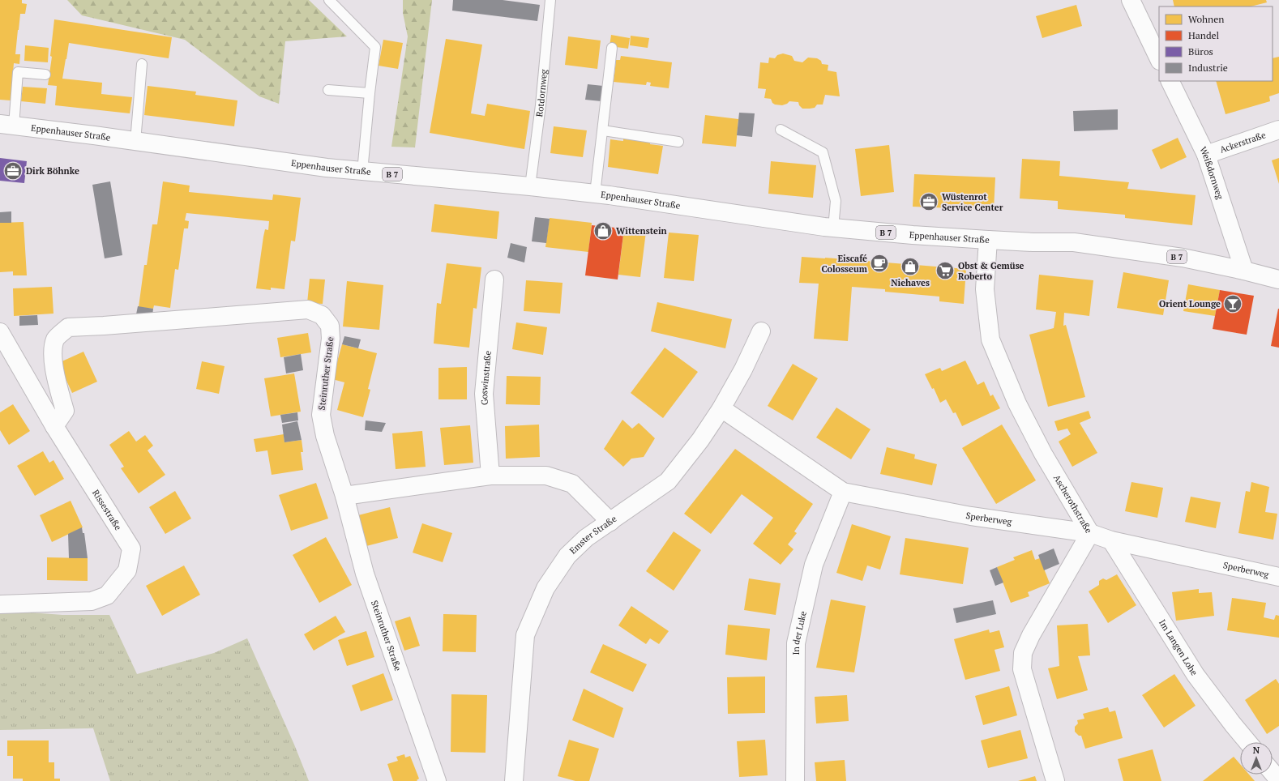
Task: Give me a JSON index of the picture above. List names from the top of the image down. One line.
{"streets":{"street":["Eppenhauser Straße","Ackerstraße","Weißdornweg","B 7","Steinruther Straße","Goswinstraße","Ascherothstraße","Rissestraße","Sperberweg","Emster Straße","In der Luke","Im Langen Lohe"],"lane":["Rotdornweg"]},"crossings":[["Rotdornweg","Eppenhauser Straße"],["Eppenhauser Straße","Weißdornweg"],["Eppenhauser Straße","Ascherothstraße"],["Ackerstraße","Weißdornweg"],["Steinruther Straße","Rissestraße"],["Ascherothstraße","Sperberweg"],["Sperberweg","Emster Straße"],["Sperberweg","In der Luke"],["Sperberweg","Im Langen Lohe"]],"places":{"office":["Dirk Böhnke","Wüstenrot Service Center"],"shop":["Wittenstein","Niehaves"],"cafe":["Eiscafé Colosseum"],"supermarket":["Obst & Gemüse Roberto"],"bar":["Orient Lounge"]},"legend":["Wohnen","Handel","Büros","Industrie"],"north":"top"}
